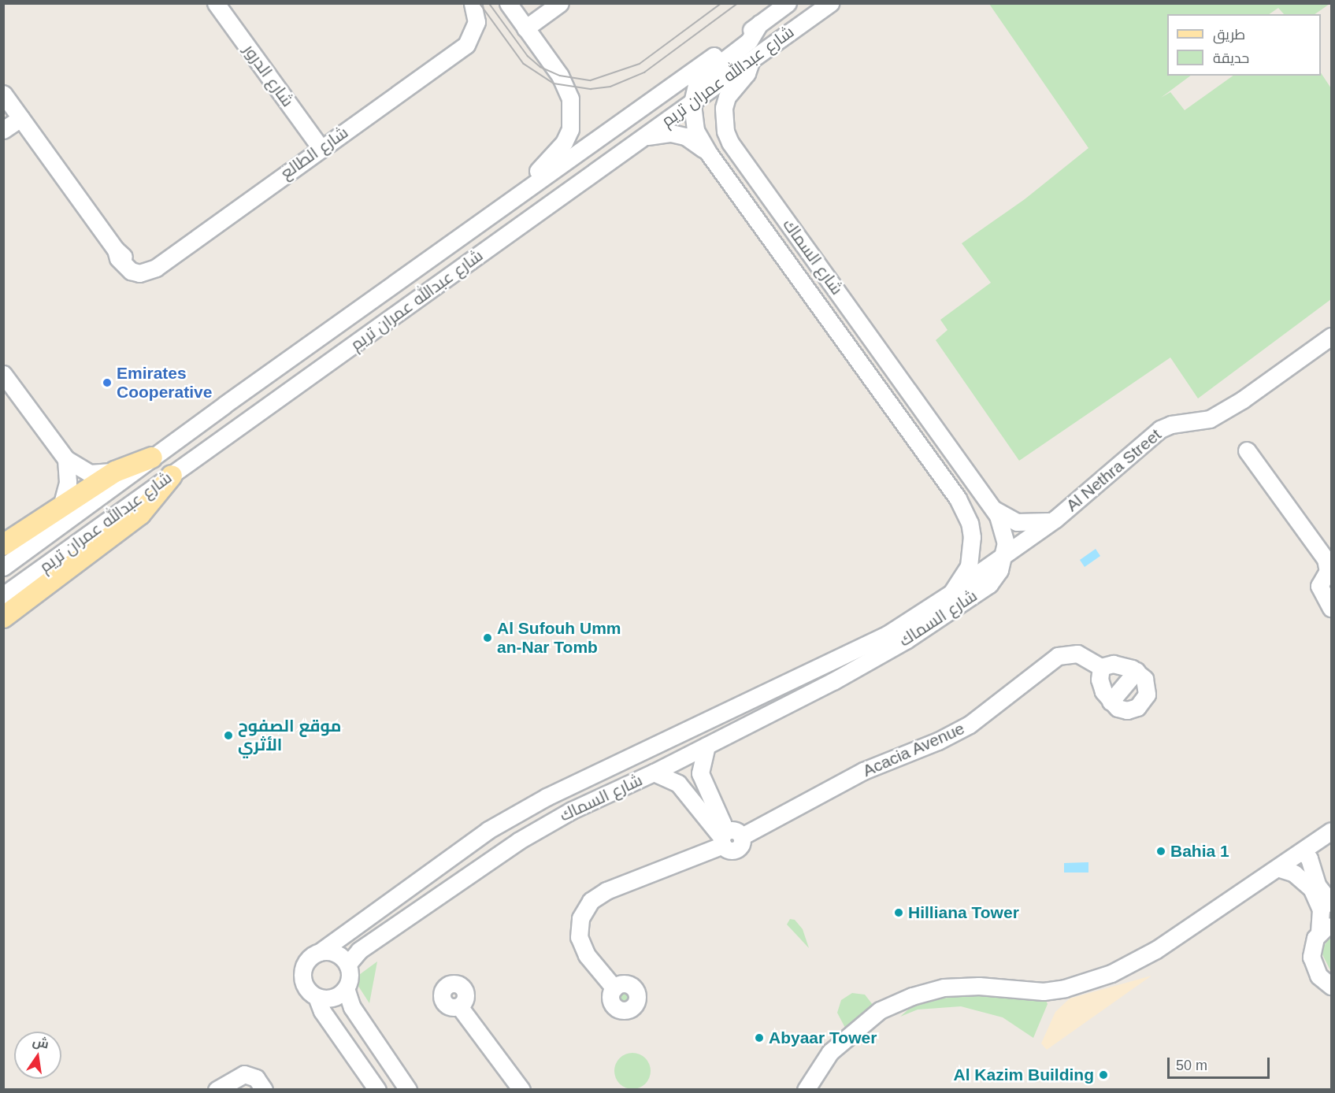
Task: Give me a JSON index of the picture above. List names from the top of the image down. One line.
{"streets":{"street":["شارع الدرور","شارع عبدالله عمران تريم","شارع الطالع","شارع السماك","Al Nethra Street","Acacia Avenue"]},"crossings":[["شارع الدرور","شارع الطالع"],["شارع عبدالله عمران تريم","شارع السماك"],["شارع السماك","Al Nethra Street"]],"places":["Emirates Cooperative","Al Sufouh Umm an-Nar Tomb","موقع الصفوح الأثري","Bahia 1","Hilliana Tower","Abyaar Tower","Al Kazim Building"],"legend":["طريق","حديقة"],"scale_bar":"50 m","north":"top"}
